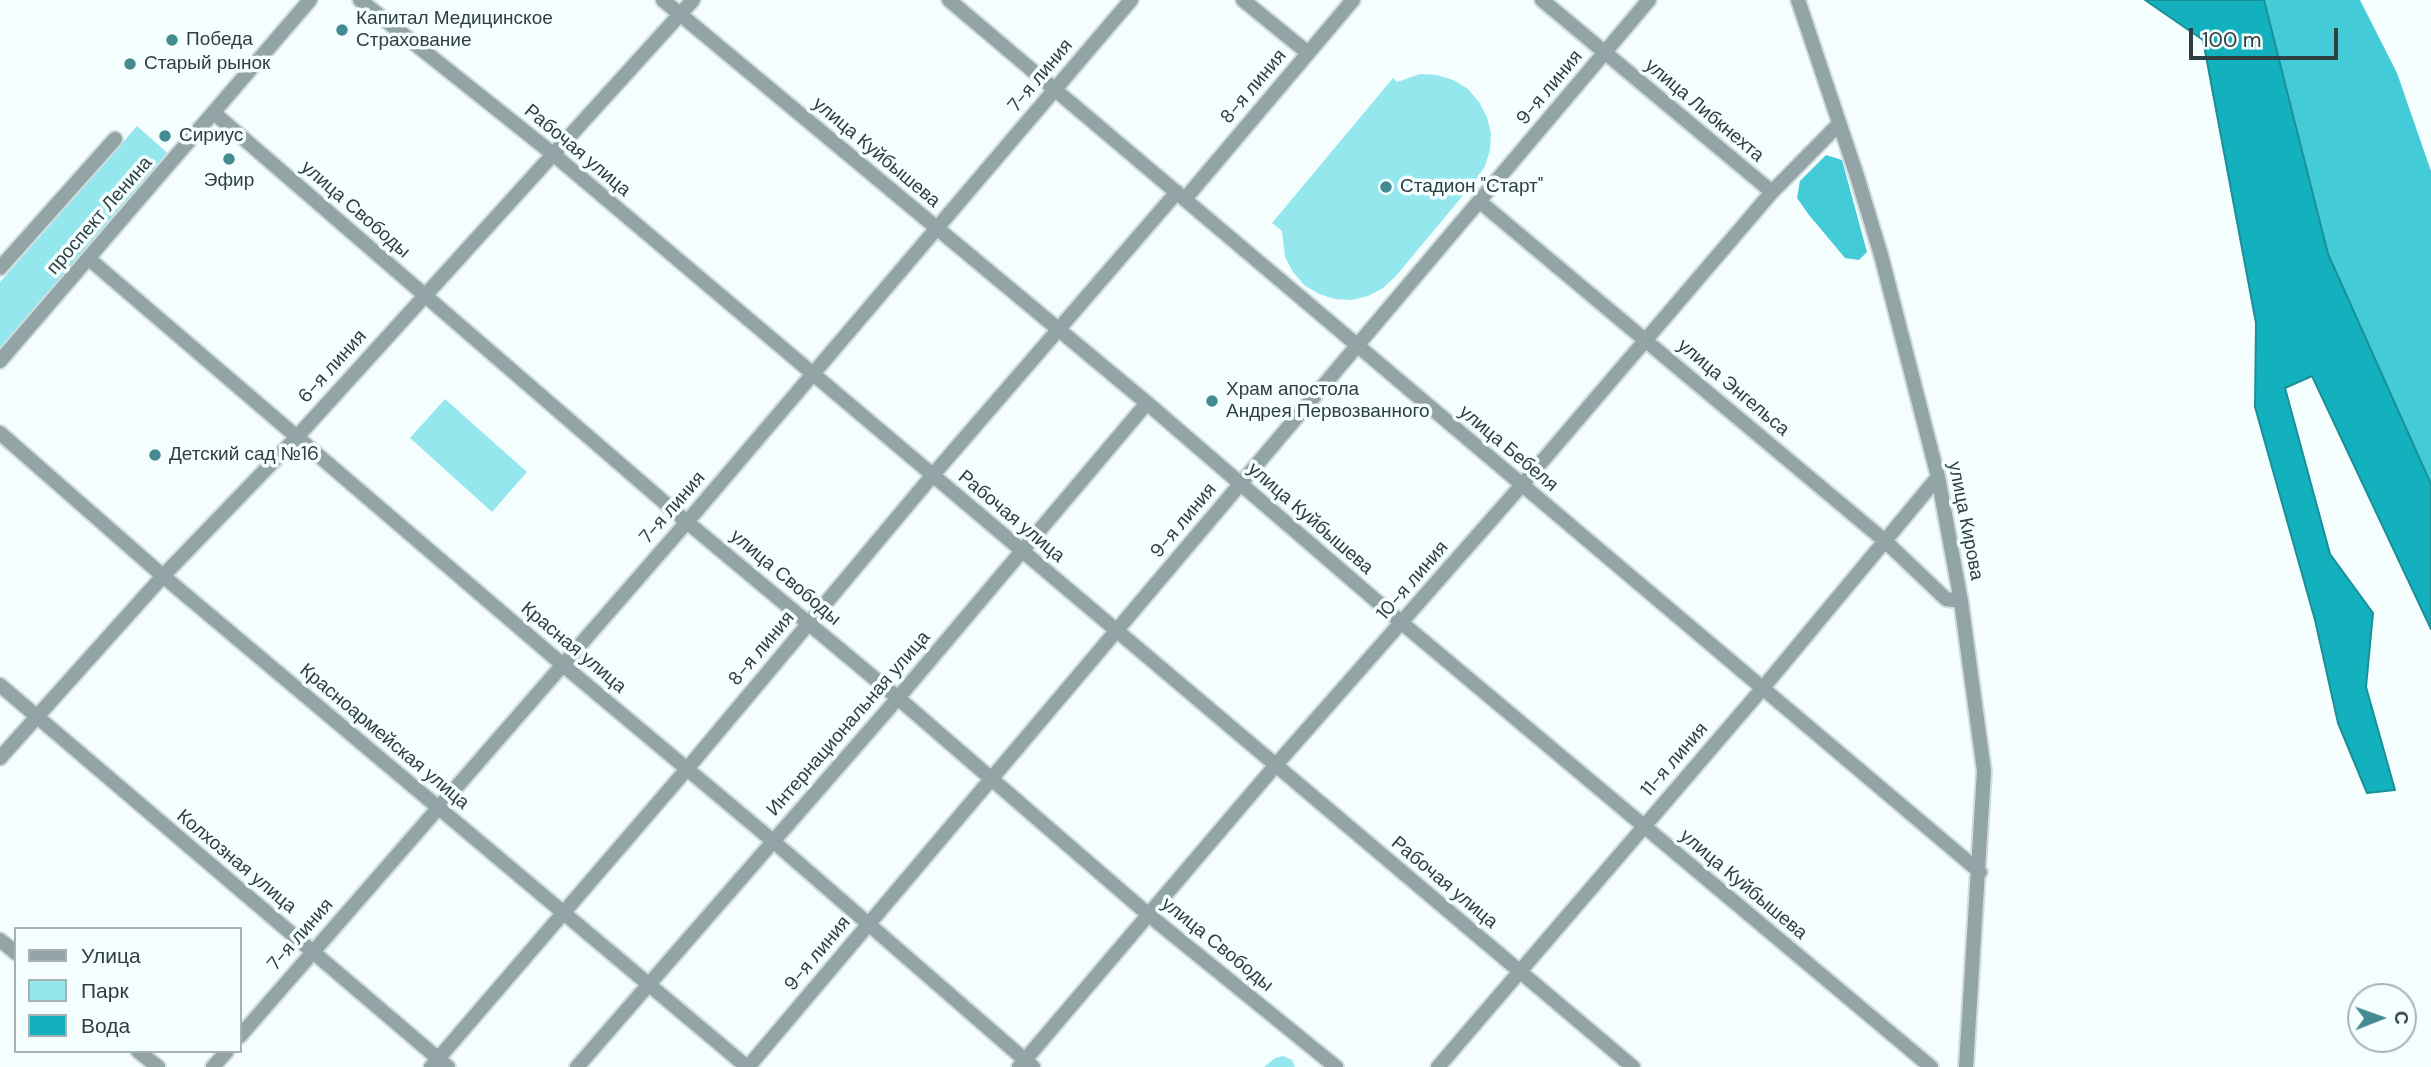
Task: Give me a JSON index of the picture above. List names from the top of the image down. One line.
{"streets":{"street":["7-я линия","8-я линия","9-я линия","улица Либкнехта","Рабочая улица","улица Куйбышева","улица Свободы","проспект Ленина","6-я линия","улица Энгельса","улица Бебеля","улица Кирова","10-я линия","Красная улица","Интернациональная улица","Красноармейская улица","11-я линия","Колхозная улица"]},"crossings":[["7-я линия","Рабочая улица"],["7-я линия","улица Куйбышева"],["7-я линия","улица Свободы"],["7-я линия","улица Бебеля"],["7-я линия","Красная улица"],["7-я линия","Красноармейская улица"],["7-я линия","Колхозная улица"],["8-я линия","Рабочая улица"],["8-я линия","улица Куйбышева"],["8-я линия","улица Свободы"],["8-я линия","улица Бебеля"],["8-я линия","Красная улица"],["8-я линия","Красноармейская улица"],["8-я линия","Колхозная улица"],["9-я линия","улица Либкнехта"],["9-я линия","Рабочая улица"],["9-я линия","улица Куйбышева"],["9-я линия","улица Свободы"],["9-я линия","улица Энгельса"],["9-я линия","улица Бебеля"],["9-я линия","Красная улица"],["9-я линия","Красноармейская улица"],["улица Либкнехта","10-я линия"],["Рабочая улица","6-я линия"],["Рабочая улица","10-я линия"],["Рабочая улица","Интернациональная улица"],["Рабочая улица","11-я линия"],["улица Куйбышева","6-я линия"],["улица Куйбышева","10-я линия"],["улица Куйбышева","Интернациональная улица"],["улица Куйбышева","11-я линия"],["улица Свободы","проспект Ленина"],["улица Свободы","6-я линия"],["улица Свободы","10-я линия"],["улица Свободы","Интернациональная улица"],["проспект Ленина","Красная улица"],["6-я линия","Красная улица"],["6-я линия","Красноармейская улица"],["6-я линия","Колхозная улица"],["улица Энгельса","улица Кирова"],["улица Энгельса","10-я линия"],["улица Энгельса","11-я линия"],["улица Бебеля","улица Кирова"],["улица Бебеля","10-я линия"],["улица Бебеля","11-я линия"],["улица Кирова","10-я линия"],["улица Кирова","11-я линия"],["10-я линия","Красная улица"],["Красная улица","Интернациональная улица"],["Интернациональная улица","Красноармейская улица"]],"places":["Капитал Медицинское Страхование","Победа","Старый рынок","Сириус","Эфир","Стадион \"Старт\"","Храм апостола Андрея Первозванного","Детский сад №16"],"legend":["Улица","Парк","Вода"],"scale_bar":"100 m","north":"right"}
